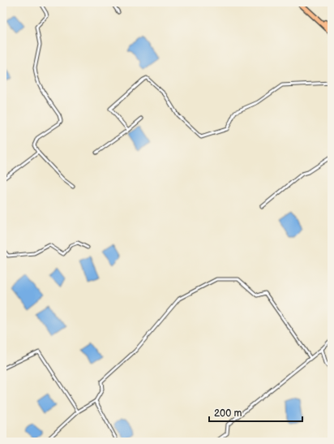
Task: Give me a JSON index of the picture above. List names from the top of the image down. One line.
{"scale_bar":"200 m"}
